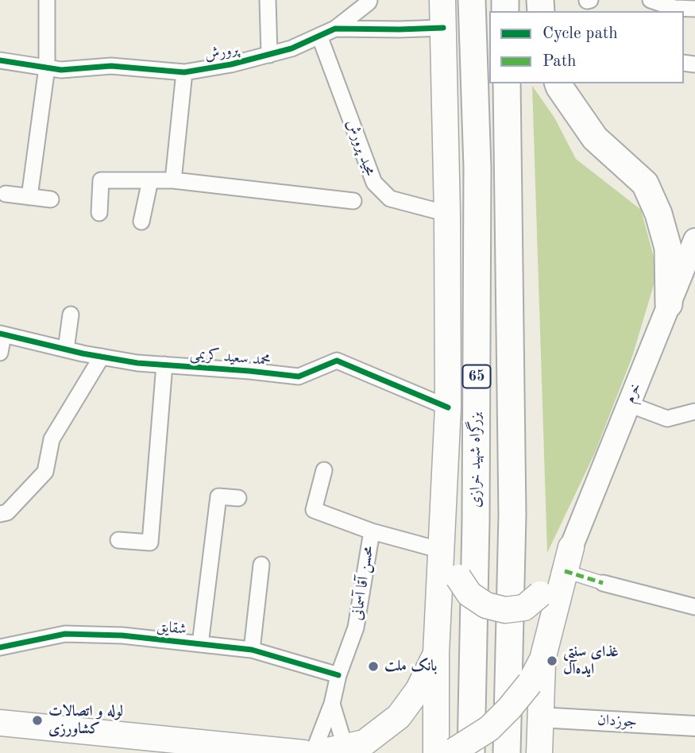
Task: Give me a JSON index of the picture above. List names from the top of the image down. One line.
{"streets":{"highway":["65","بزرگراه شهید خرازی"],"main road":["خرم"],"street":["پرورش","مجید پرورش","محمد سعید کریمی","محسن آقا آسمانی","شقایق","جوزدان"]},"crossings":[["پرورش","مجید پرورش"],["محسن آقا آسمانی","شقایق"]],"places":["غذای سنتی ایده‌آل","بانک ملت","لوله و اتصالات کشاورزی"],"legend":["Cycle path","Path"]}
